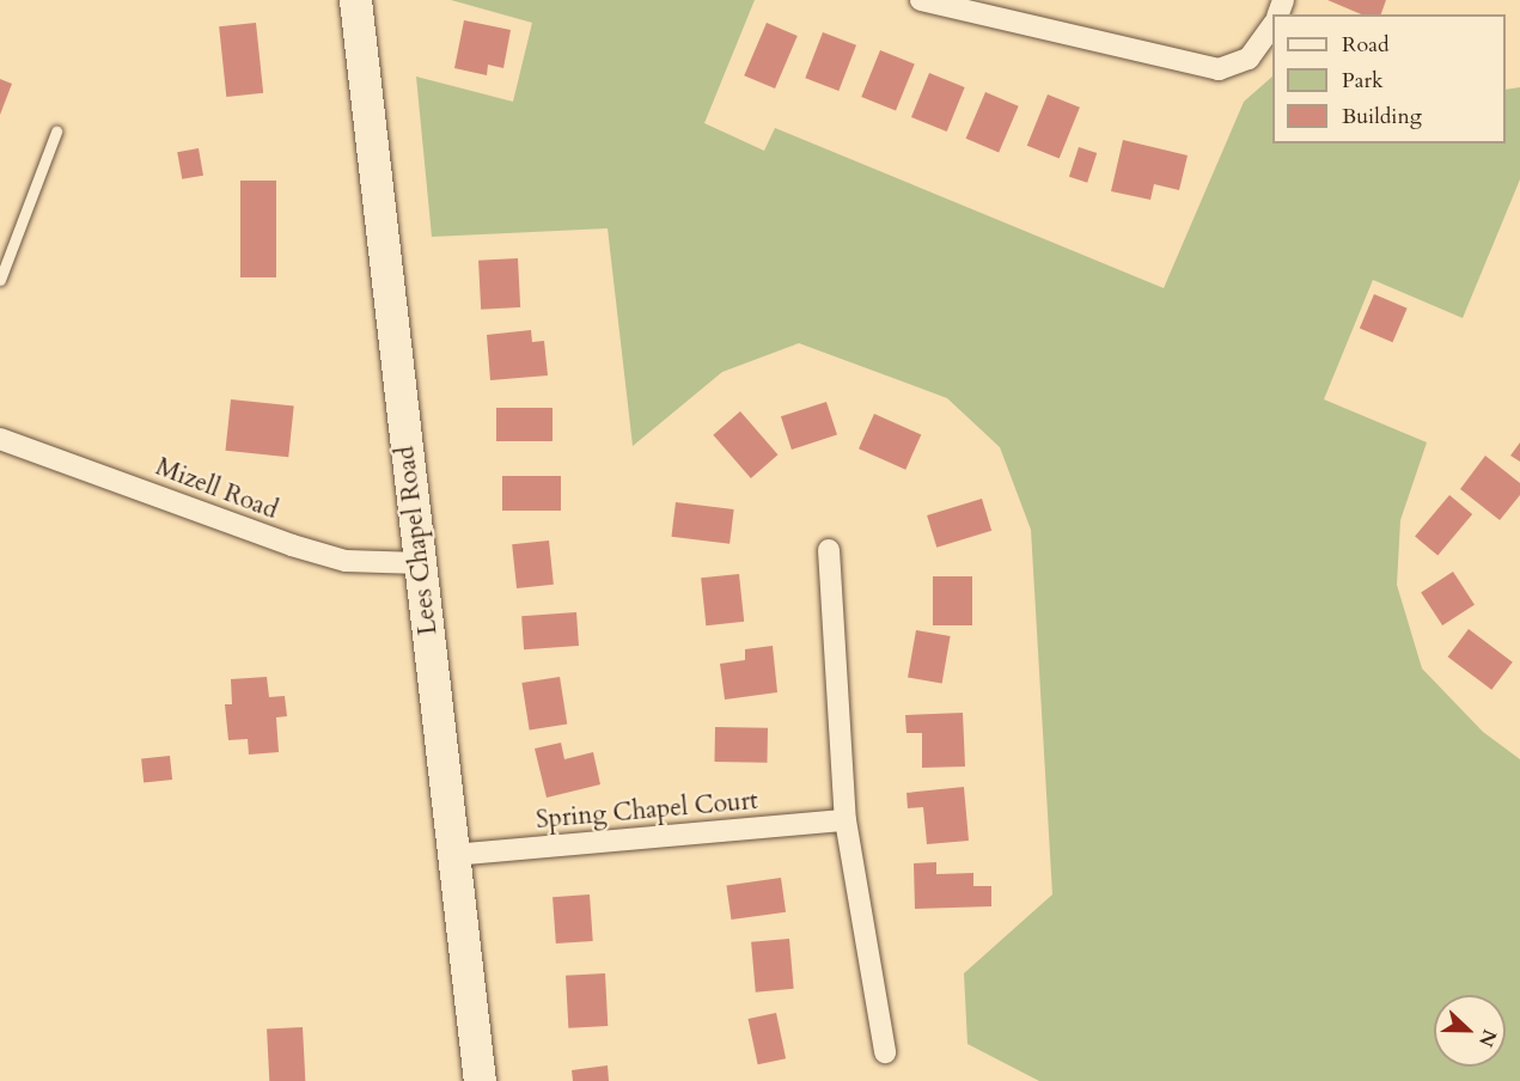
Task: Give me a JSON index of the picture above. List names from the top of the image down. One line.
{"streets":{"main road":["Lees Chapel Road"],"street":["Mizell Road","Spring Chapel Court"]},"crossings":[["Mizell Road","Lees Chapel Road"],["Lees Chapel Road","Spring Chapel Court"]],"legend":["Road","Park","Building"],"north":"right"}
